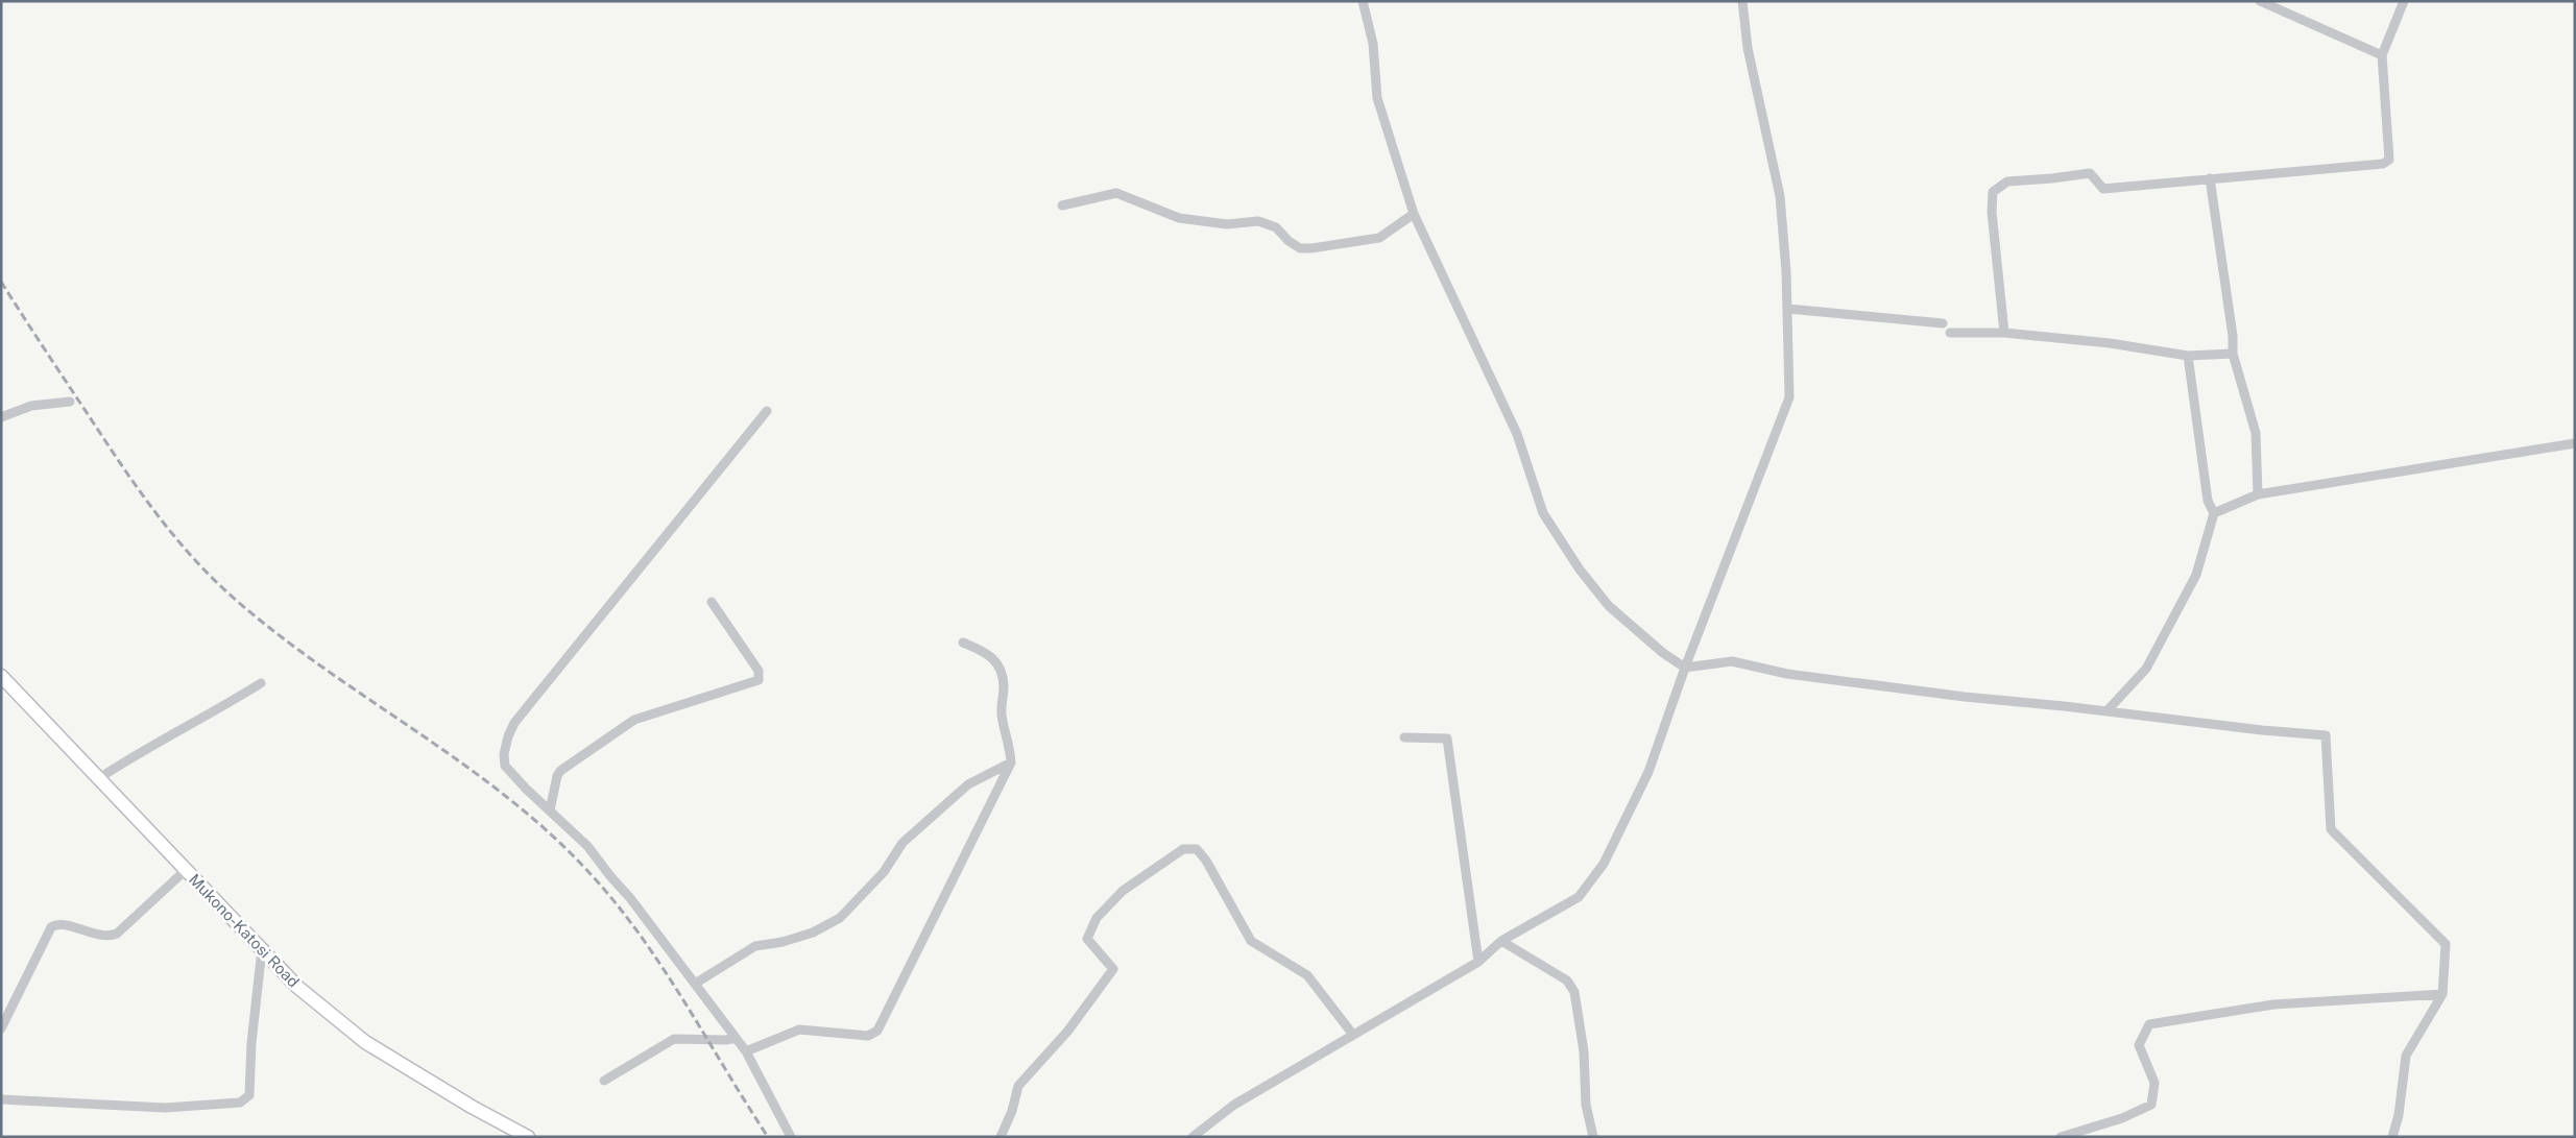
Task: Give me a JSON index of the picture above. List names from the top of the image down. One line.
{"streets":{"main road":["Mukono-Katosi Road"]}}
